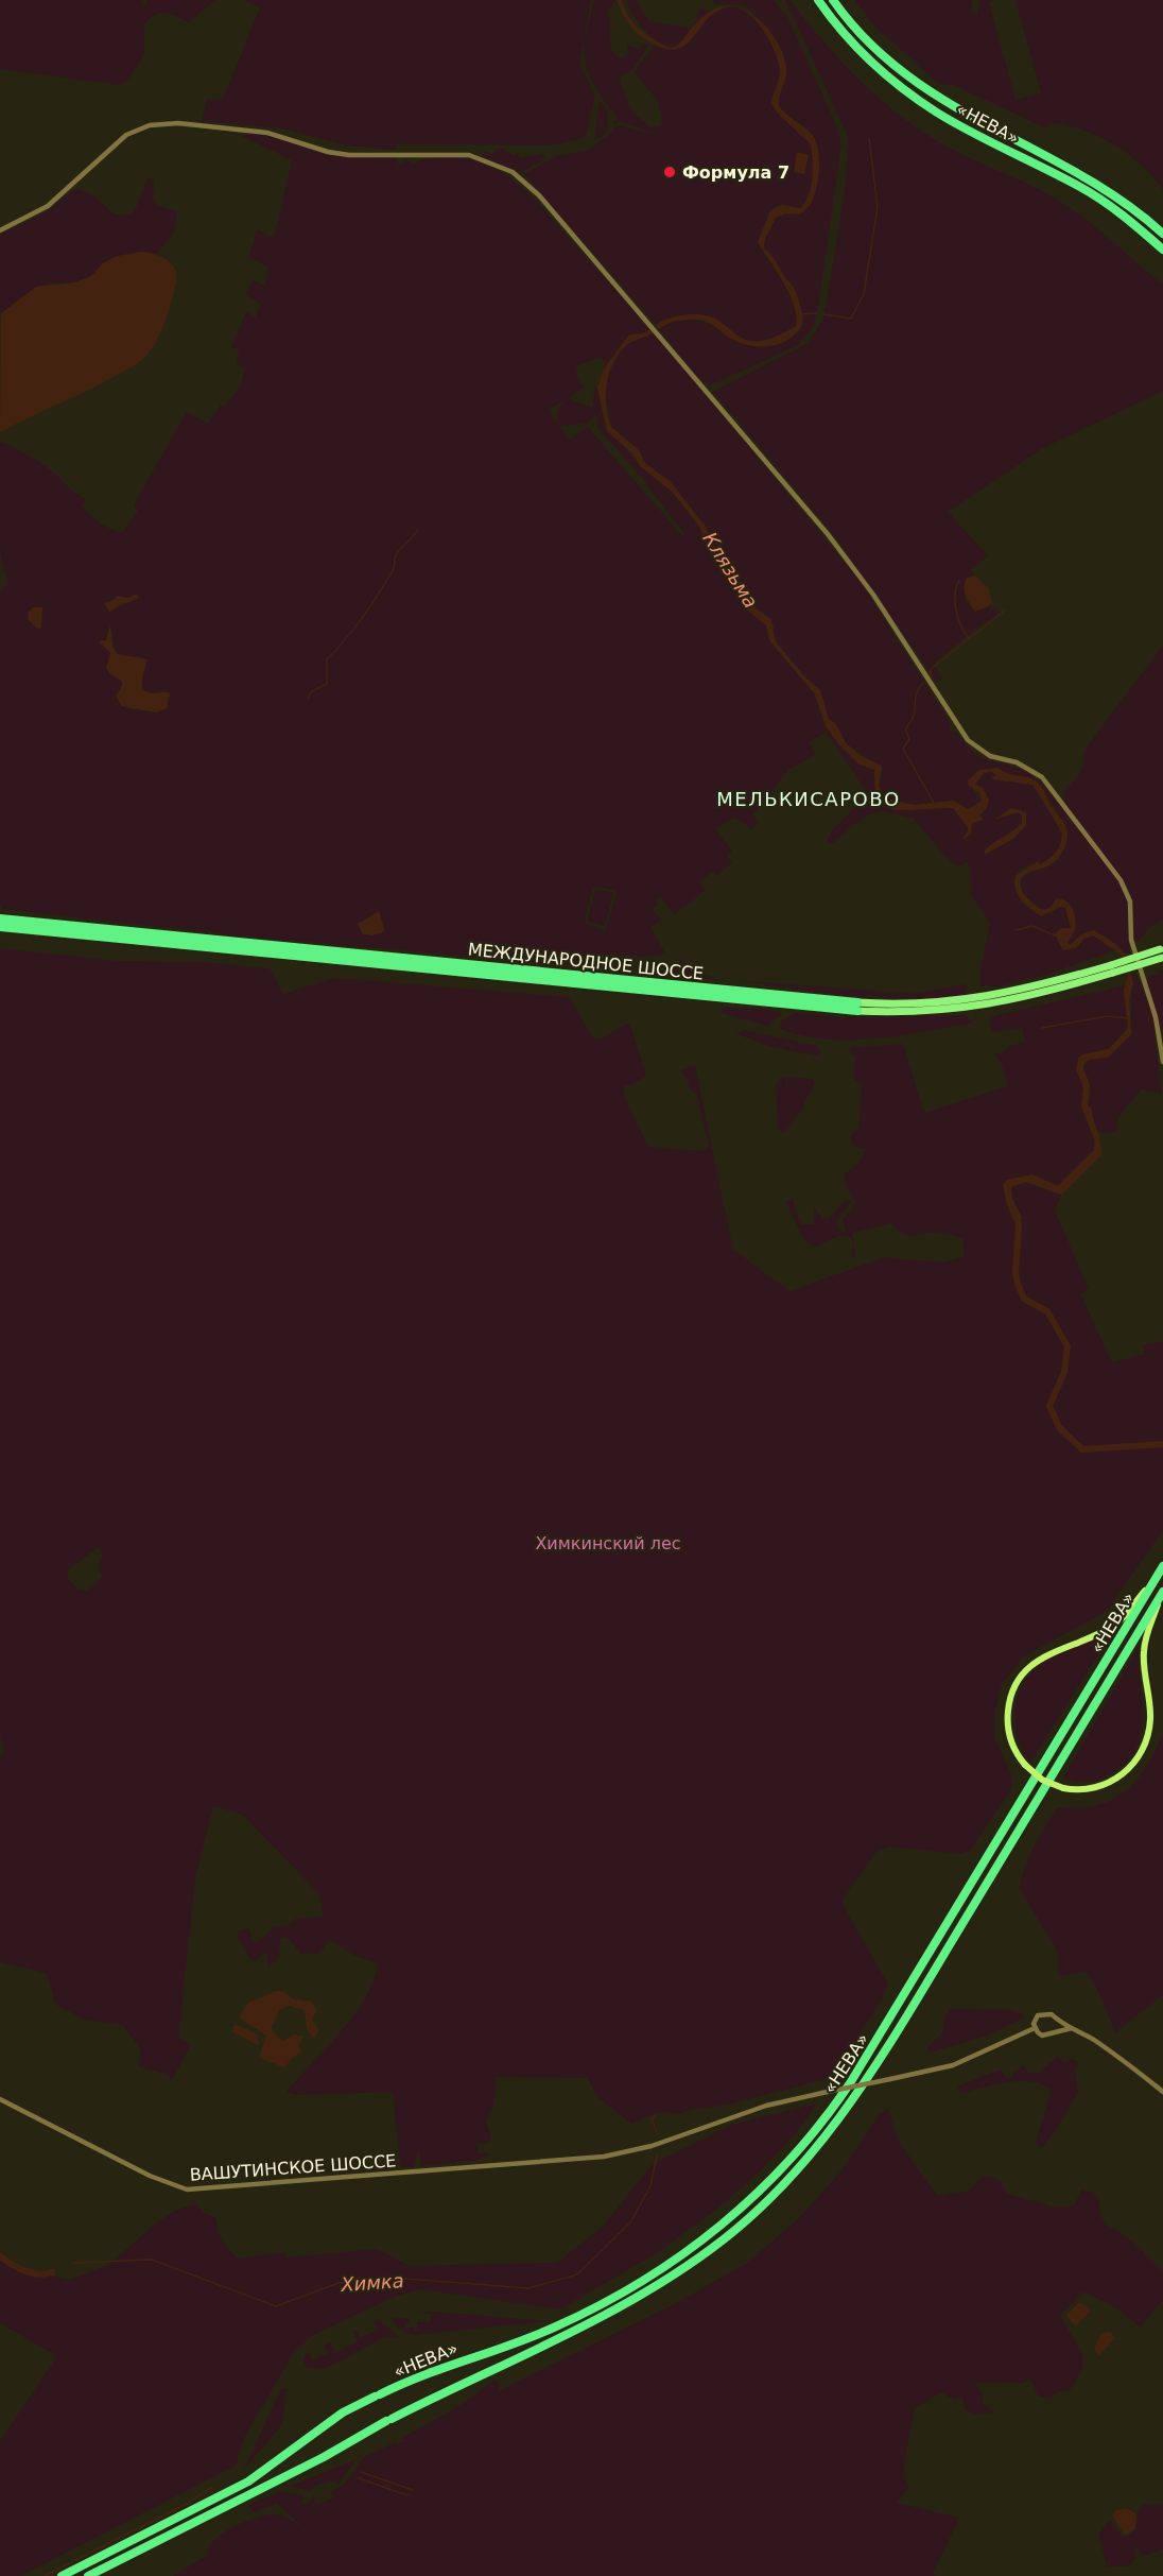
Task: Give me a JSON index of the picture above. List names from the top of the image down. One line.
{"streets":{"highway":["«НЕВА»","МЕЖДУНАРОДНОЕ ШОССЕ"],"street":["ВАШУТИНСКОЕ ШОССЕ"]},"districts":["МЕЛЬКИСАРОВО"],"water":["Клязьма","Химка"],"parks":["Химкинский лес"],"places":["Формула 7"]}
